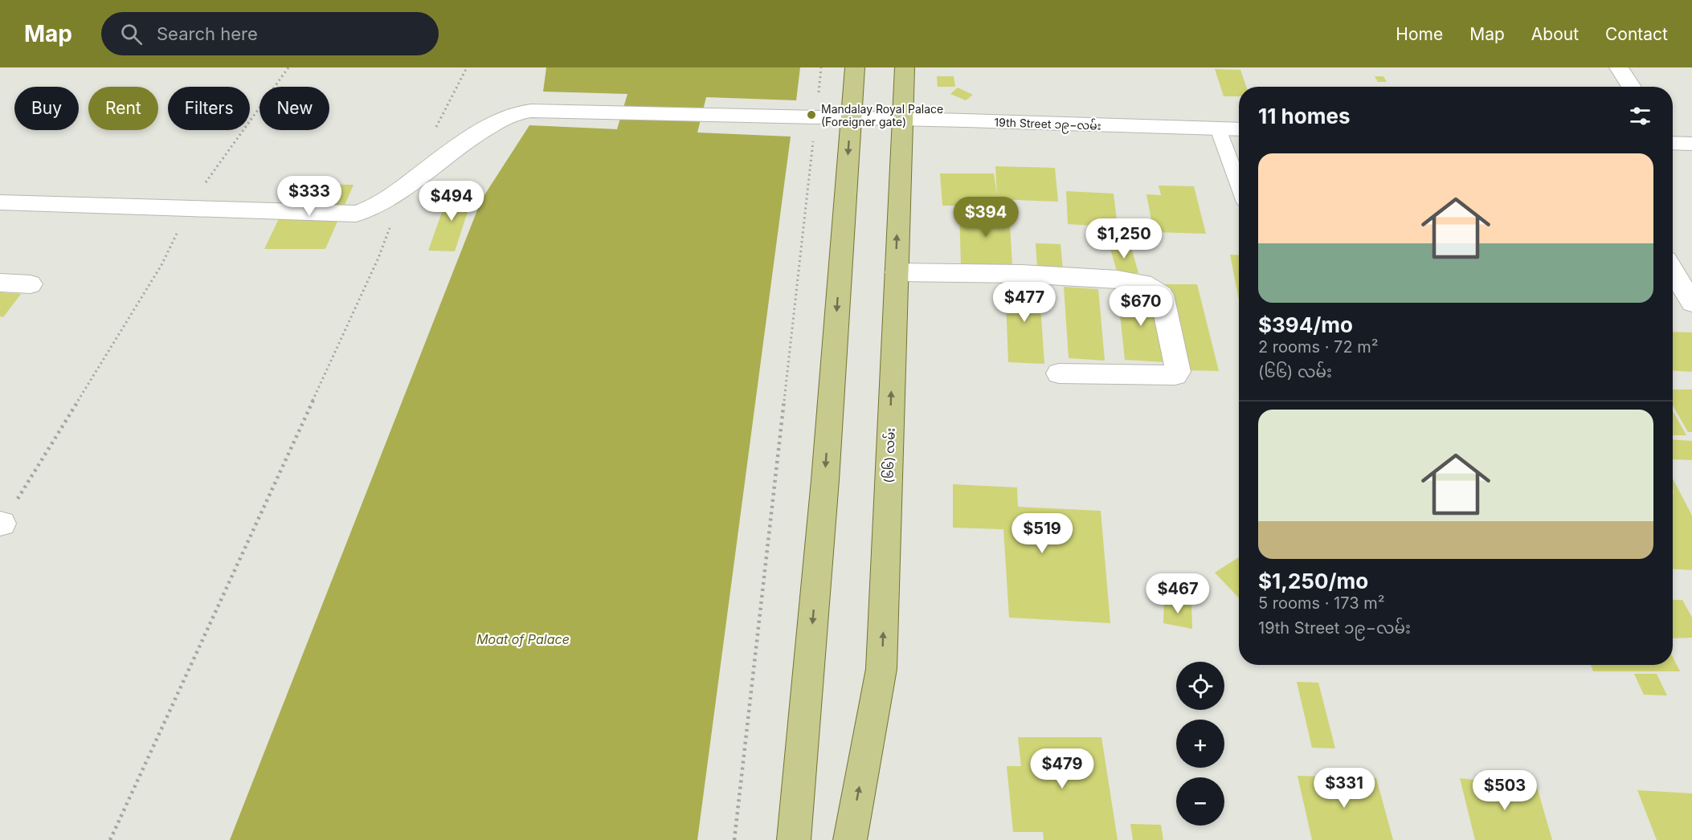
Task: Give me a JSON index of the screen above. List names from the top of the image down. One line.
{"streets":{"main road":["(၆၆) လမ်း"],"street":["19th Street ၁၉−လမ်း"]},"crossings":[["19th Street ၁၉−လမ်း","(၆၆) လမ်း"]],"water":["Moat of Palace"],"places":["Mandalay Royal Palace (Foreigner gate)"],"page":{"header":"Map","search":"Search here","nav":["Home","Map","About","Contact"],"chip":["Buy","Rent","Filters","New"],"heading":"11 homes","list":[{"name":"$394/mo","note":"2 rooms · 72 m² · (၆၆) လမ်း"},{"name":"$1,250/mo","note":"5 rooms · 173 m² · 19th Street ၁၉−လမ်း"}],"price":["$333","$494","$394","$1,250","$477","$670","$519","$467","$479","$331","$503"],"map_buttons":["+","−"]}}
